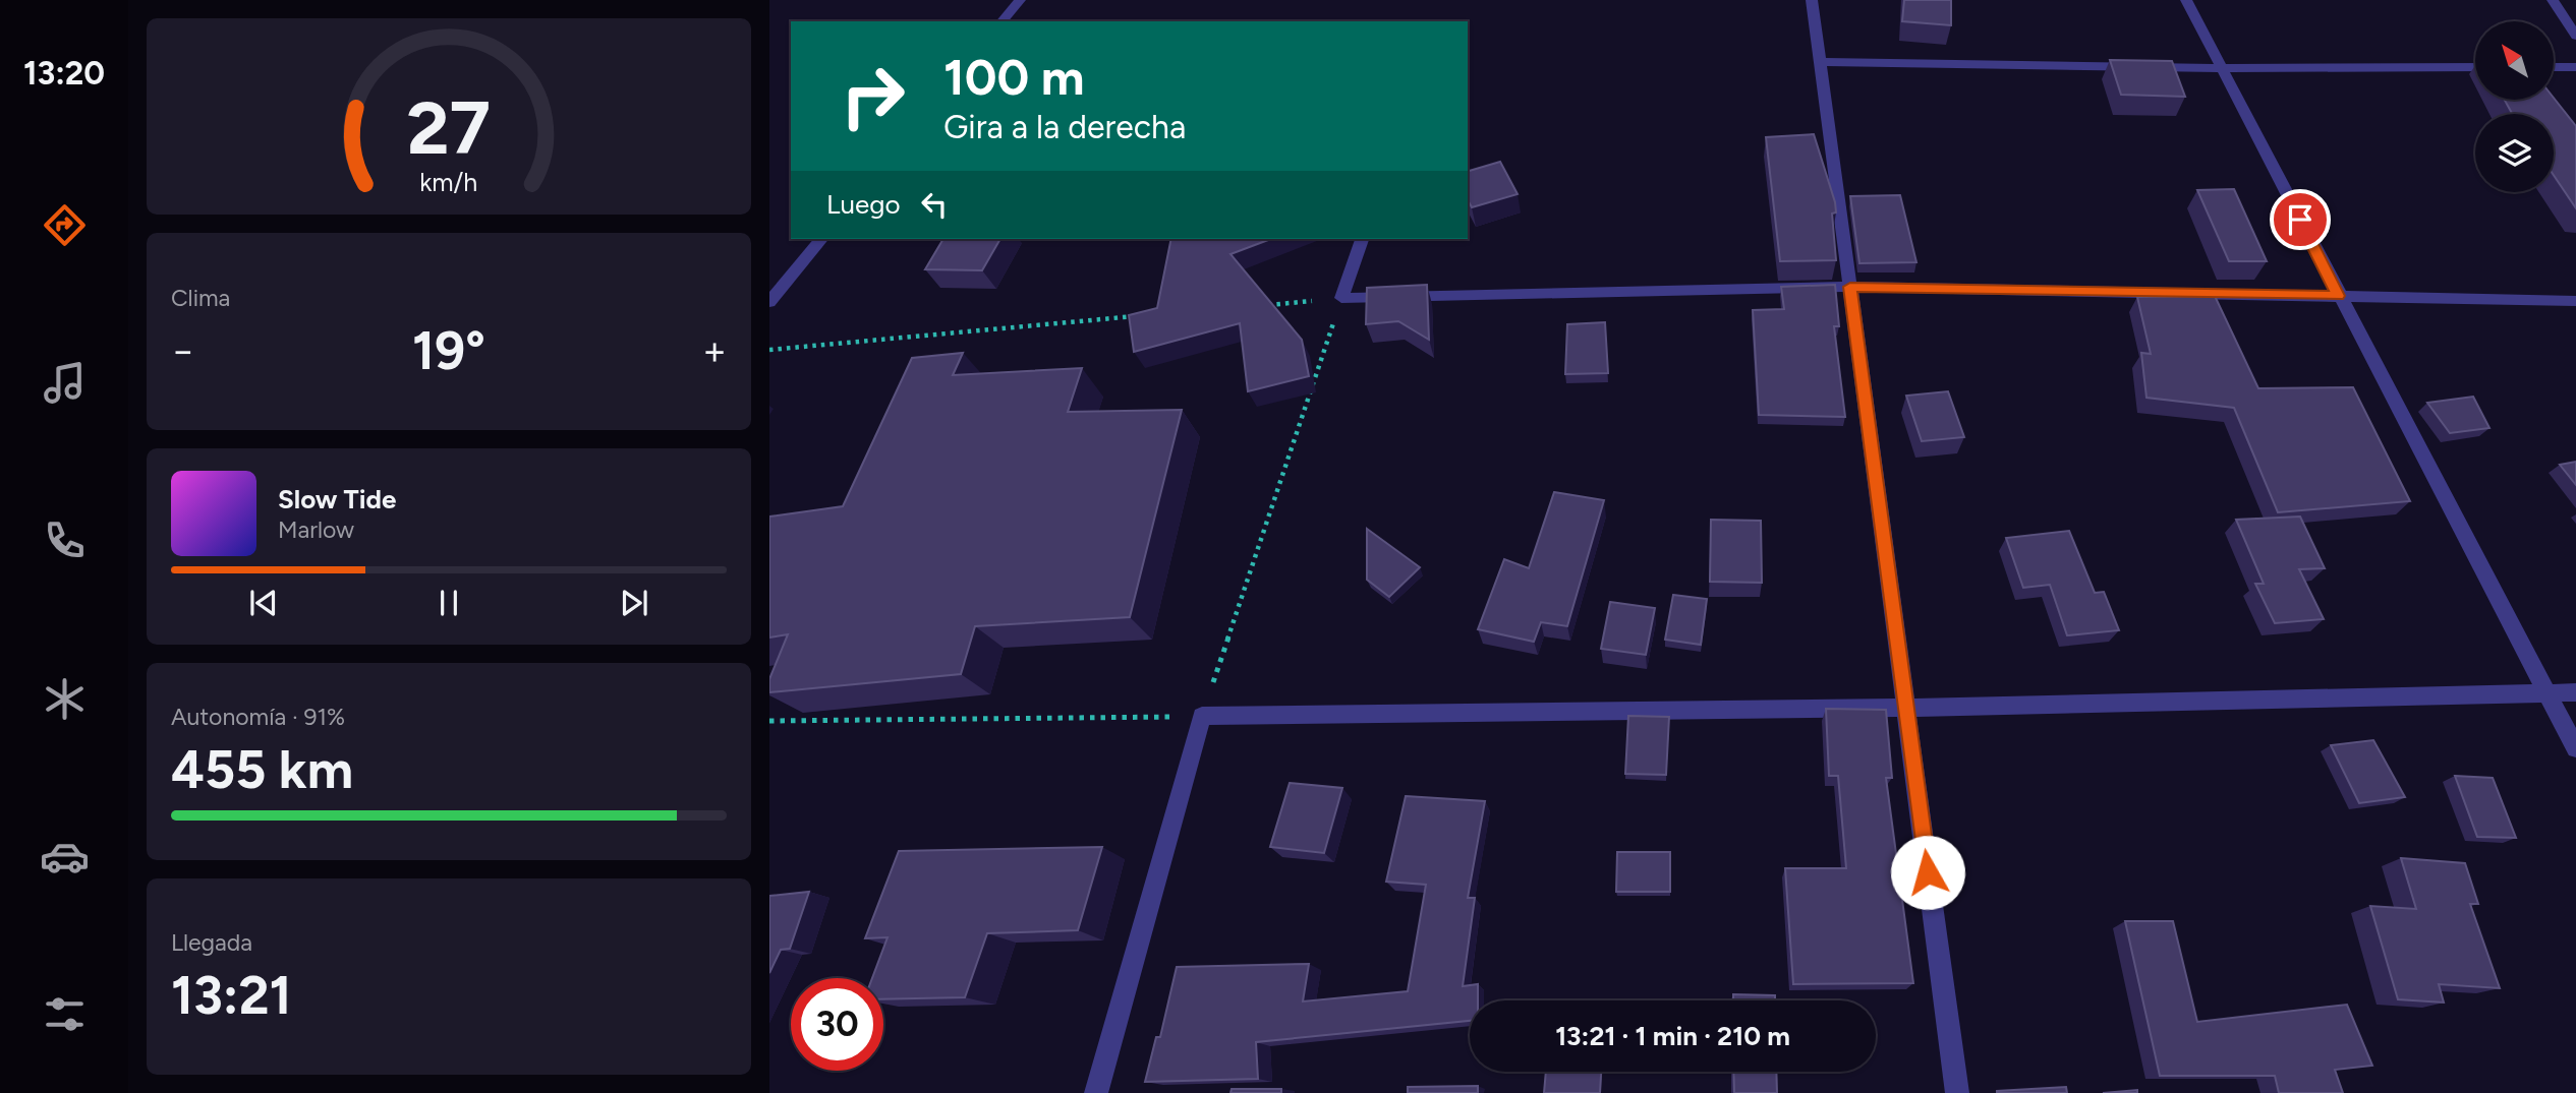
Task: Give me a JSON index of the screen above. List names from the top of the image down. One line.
{"north":"top left","page":{"tabs":"13:20","turn":["100 m","Gira a la derecha"],"then":"Luego","tile":["Clima",["Autonomía · 91%","455 km"],["Llegada","13:21"]],"heat":["−","19°","+"],"song":["Slow Tide","Marlow"],"limit":"30","trip":"13:21 · 1 min · 210 m","gauge":["27","km/h"]}}
